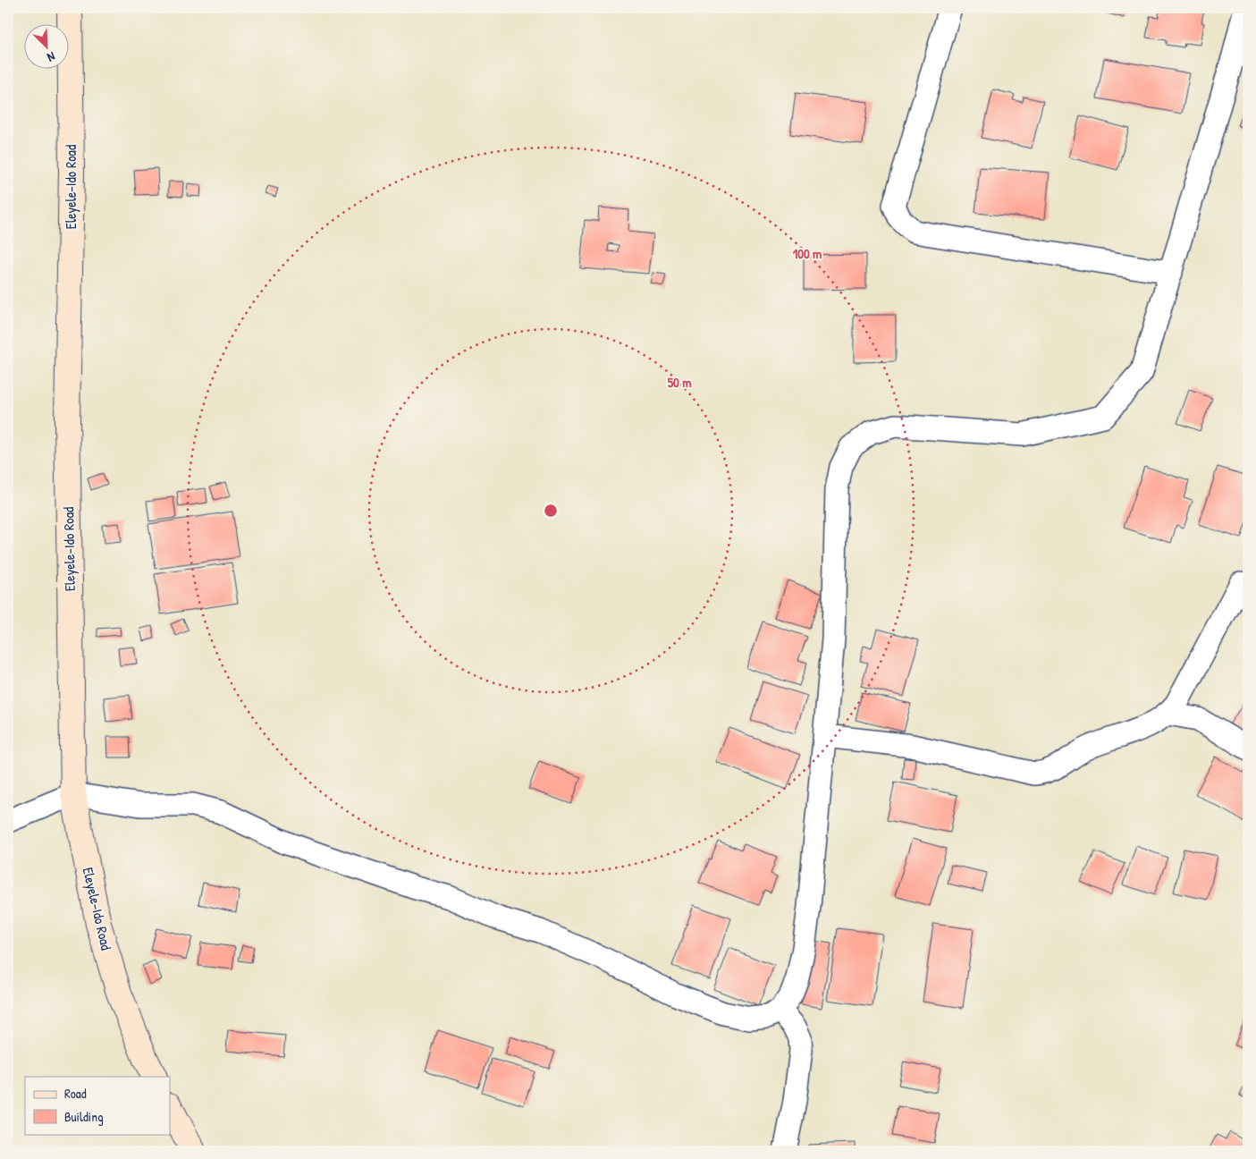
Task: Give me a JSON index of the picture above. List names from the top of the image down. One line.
{"streets":{"main road":["Eleyele-Ido Road"]},"legend":["Road","Building"],"north":"bottom right","rings":["100 m","50 m"]}
